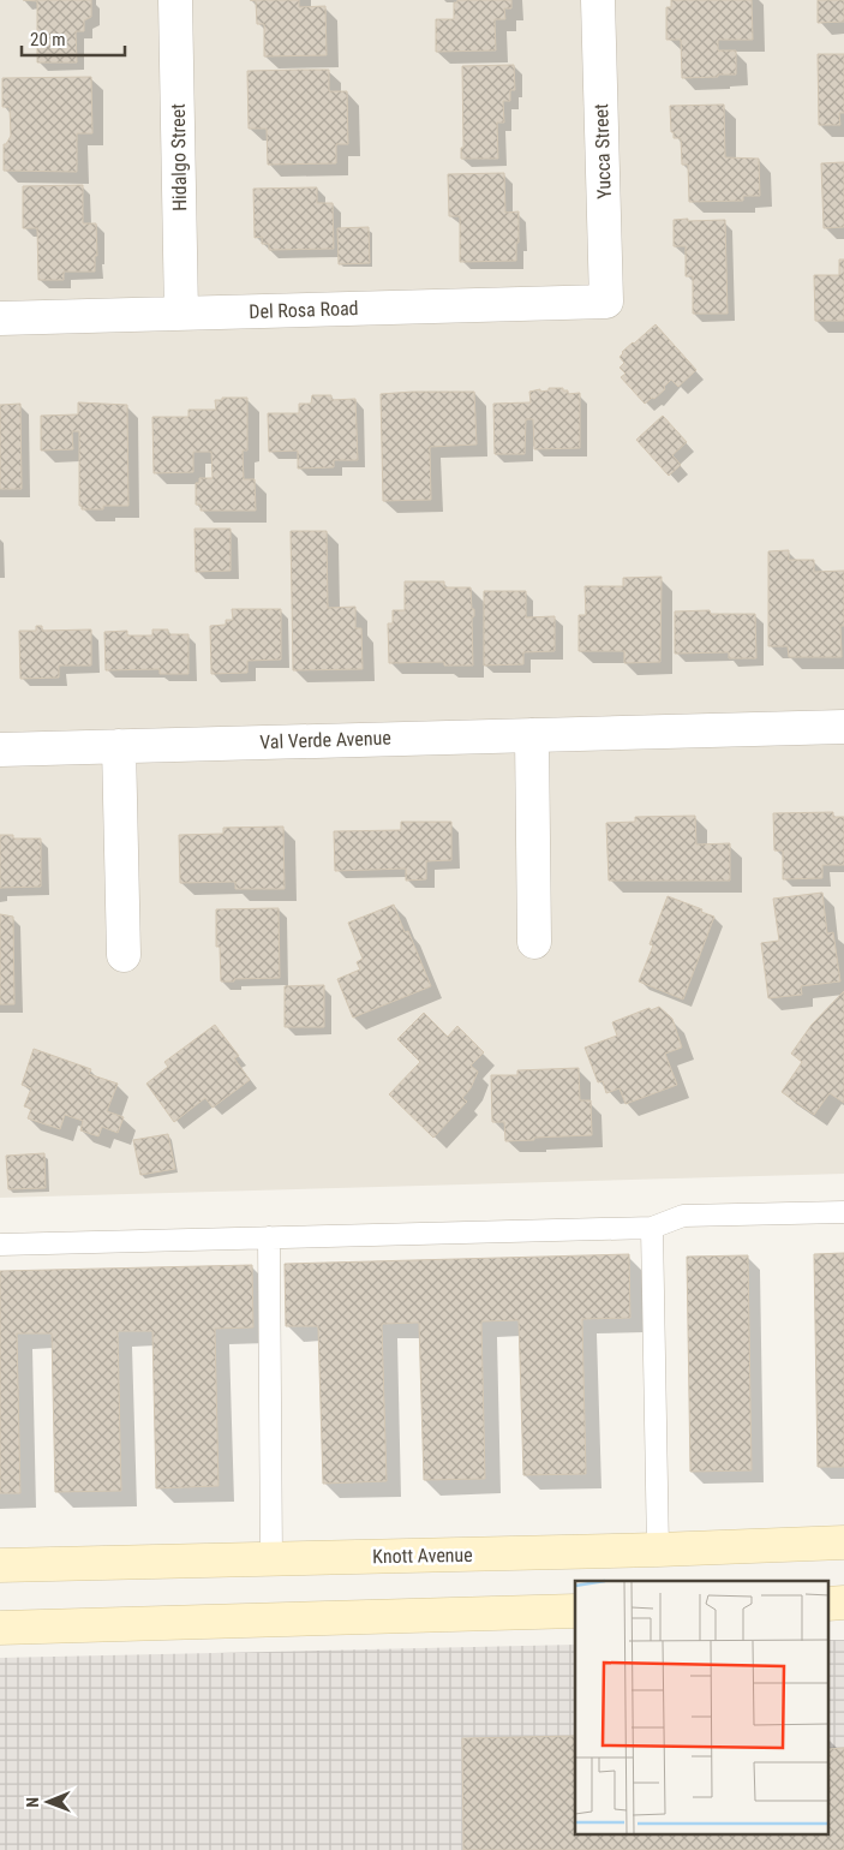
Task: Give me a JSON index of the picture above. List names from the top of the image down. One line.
{"streets":{"main road":["Knott Avenue"],"street":["Yucca Street","Hidalgo Street","Del Rosa Road","Val Verde Avenue"]},"crossings":[["Yucca Street","Del Rosa Road"],["Hidalgo Street","Del Rosa Road"]],"scale_bar":"20 m","north":"left"}
